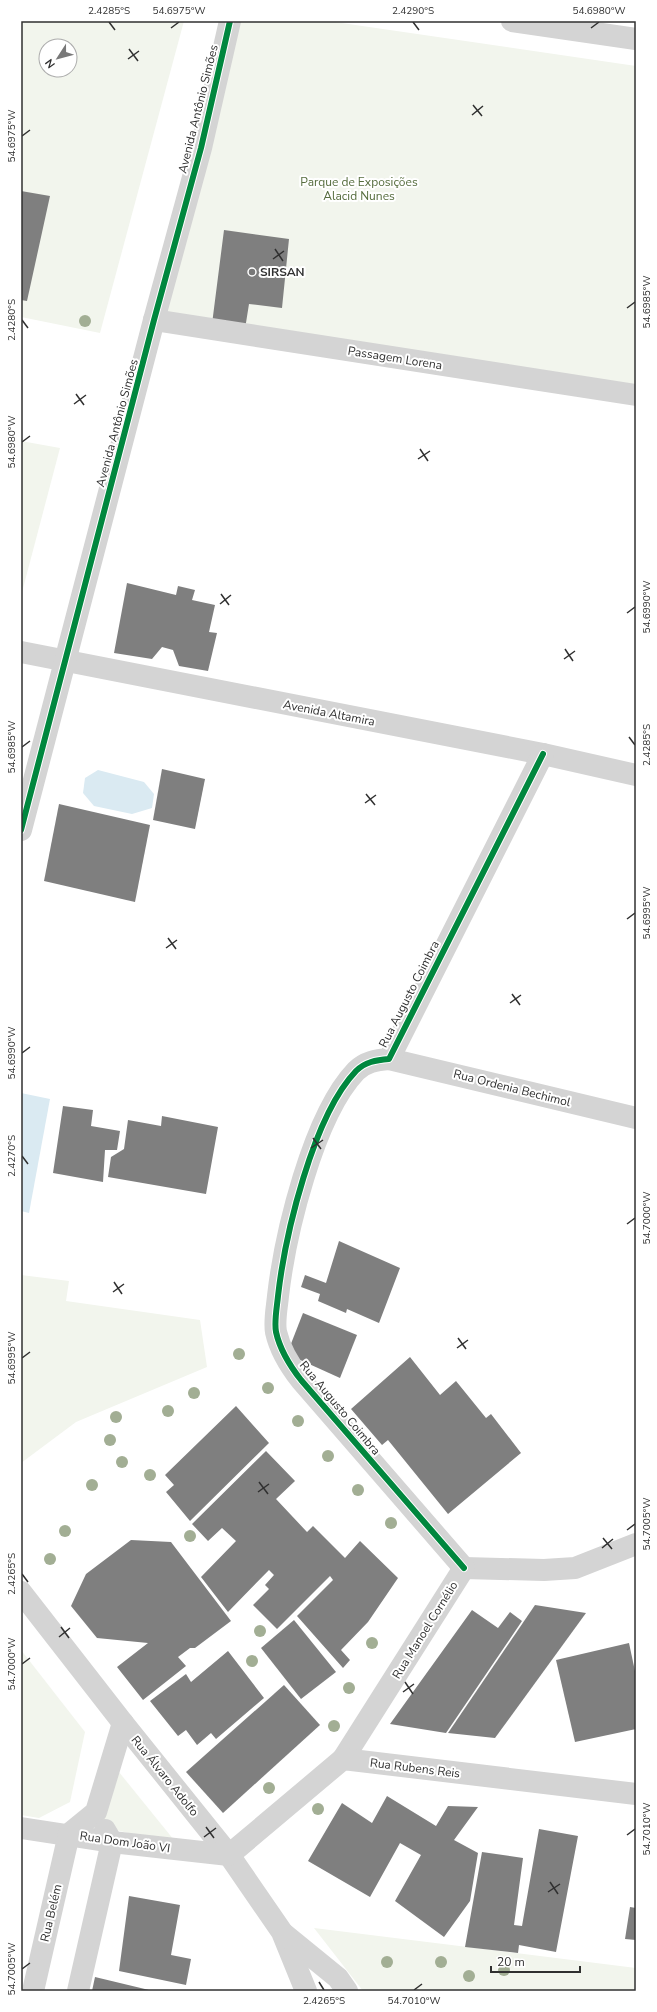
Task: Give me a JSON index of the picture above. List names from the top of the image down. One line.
{"streets":{"street":["Avenida Antônio Simões","Passagem Lorena","Avenida Altamira","Rua Augusto Coimbra","Rua Ordenia Bechimol","Rua Manoel Cornélio","Rua Rubens Reis","Rua Álvaro Adolfo","Rua Dom João VI","Rua Belém"]},"crossings":[["Avenida Antônio Simões","Passagem Lorena"],["Avenida Antônio Simões","Avenida Altamira"],["Avenida Altamira","Rua Augusto Coimbra"],["Rua Augusto Coimbra","Rua Ordenia Bechimol"],["Rua Augusto Coimbra","Rua Manoel Cornélio"],["Rua Manoel Cornélio","Rua Rubens Reis"],["Rua Álvaro Adolfo","Rua Dom João VI"],["Rua Dom João VI","Rua Belém"]],"parks":["Parque de Exposições Alacid Nunes"],"places":["SIRSAN"],"scale_bar":"20 m","north":"bottom left","coordinates":["2.4285°S","54.6975°W","2.4290°S","54.6980°W","54.6985°W","2.4280°S","54.6990°W","54.6995°W","2.4270°S","54.7000°W","54.7005°W","2.4265°S","54.7010°W"]}
